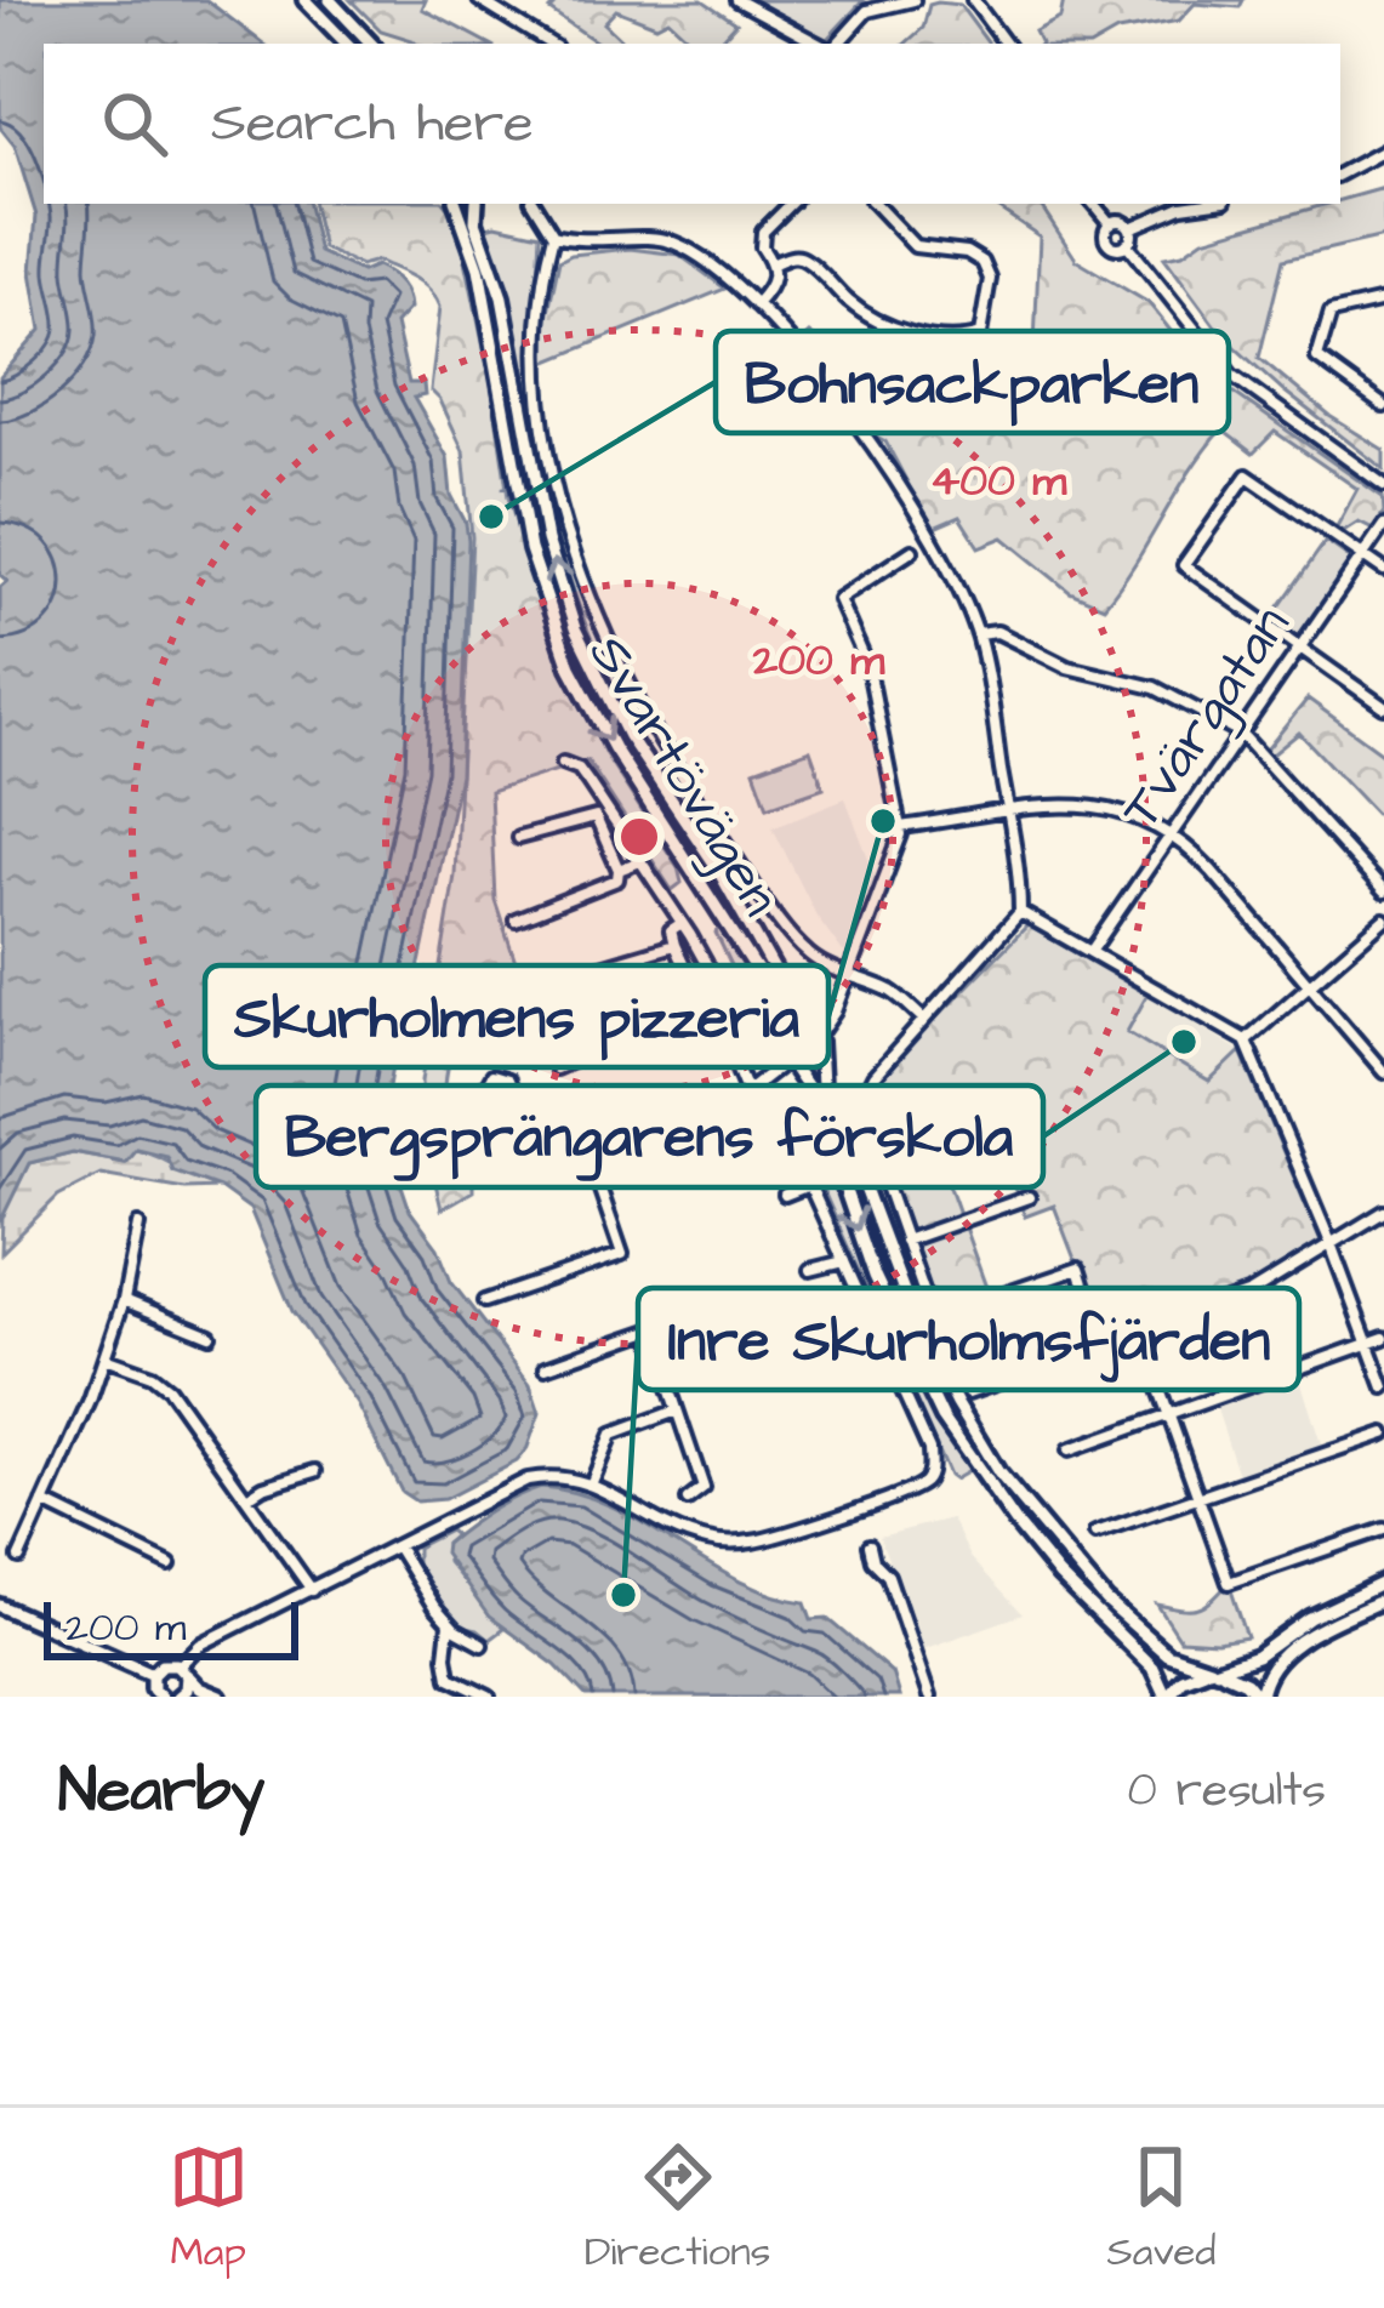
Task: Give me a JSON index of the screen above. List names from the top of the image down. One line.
{"streets":{"main road":["Svartövägen"],"street":["Tvärgatan"]},"places":["Bohnsackparken","Skurholmens pizzeria","Bergsprängarens förskola","Inre Skurholmsfjärden"],"scale_bar":"200 m","page":{"search":"Search here","scale":"200 m","heading":["Nearby","0 results"],"nav":["Map","Directions","Saved"]},"rings":["400 m","200 m"]}
